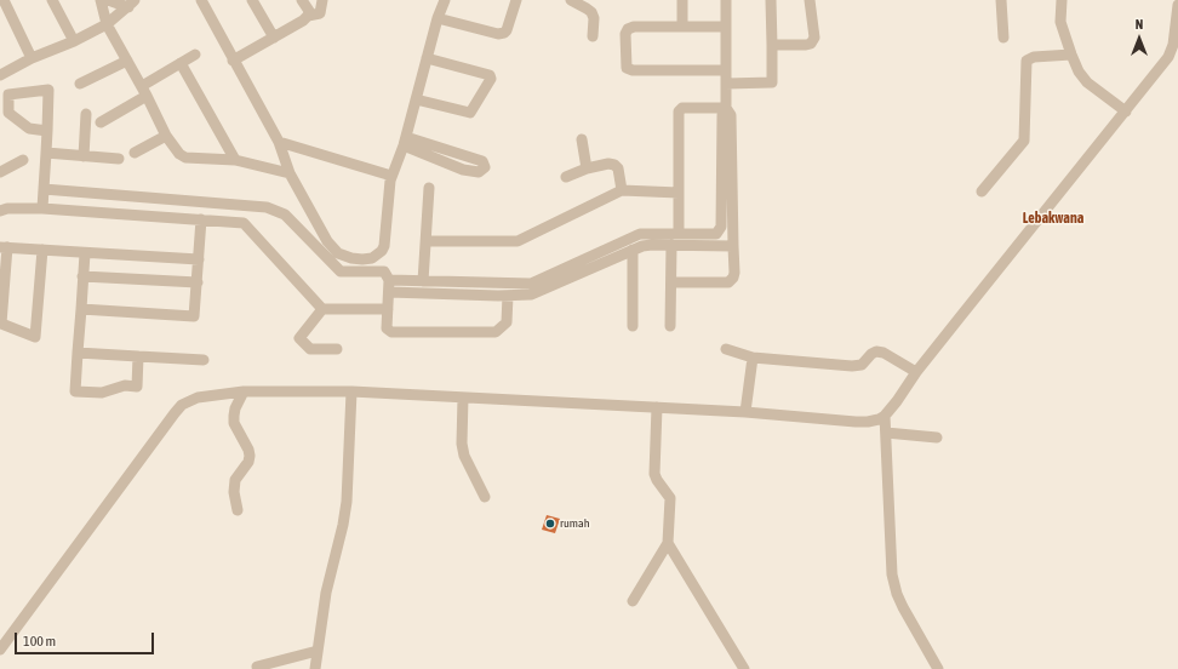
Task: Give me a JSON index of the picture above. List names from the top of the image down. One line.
{"districts":["Lebakwana"],"places":["rumah"],"scale_bar":"100 m","north":"top"}
